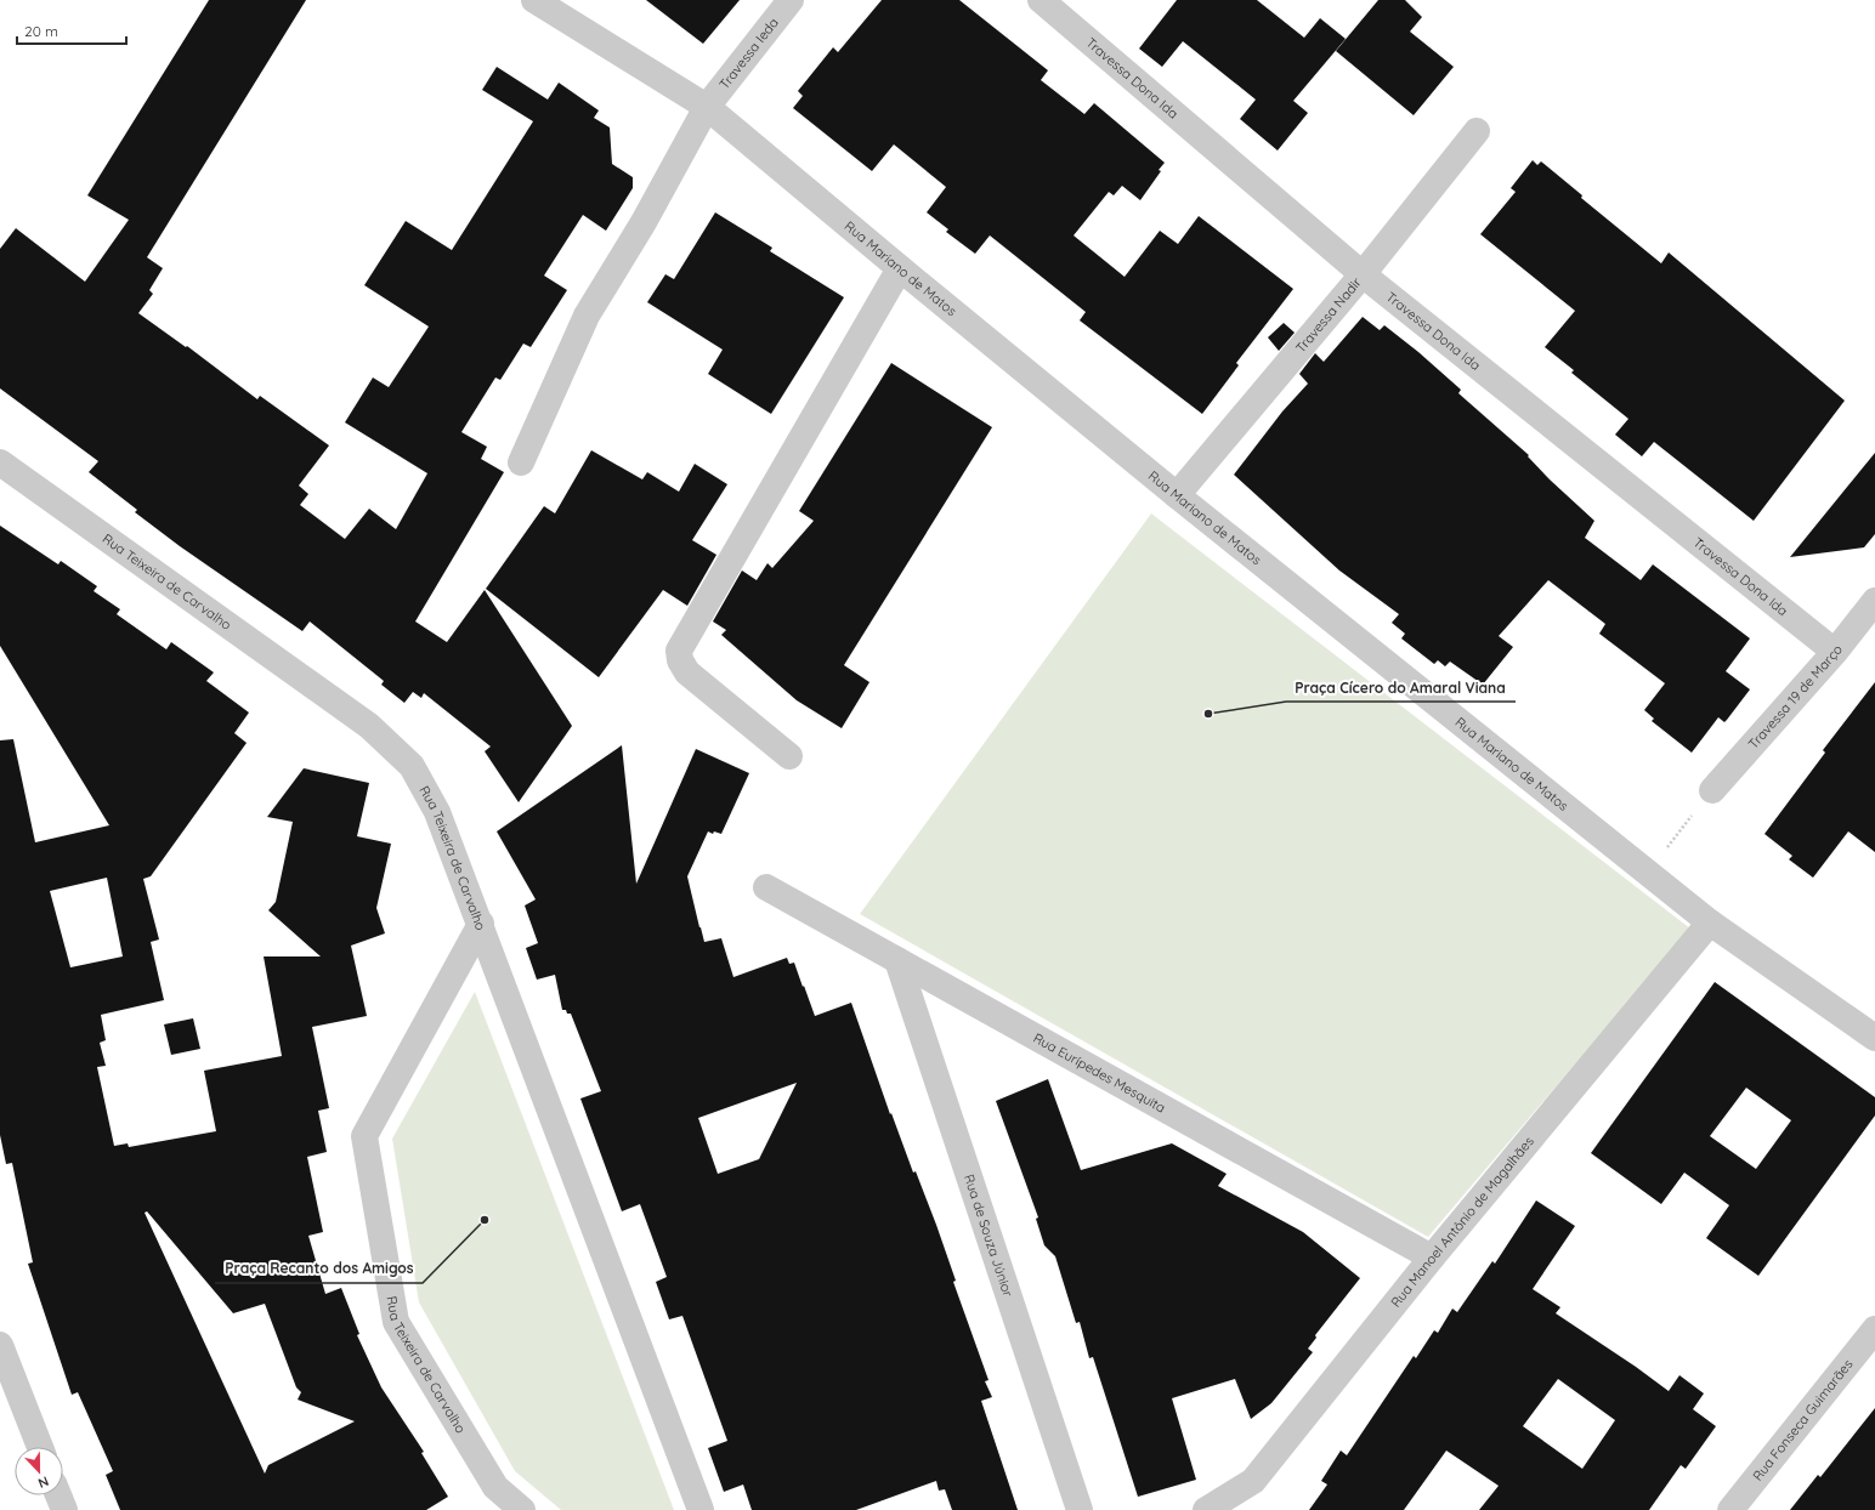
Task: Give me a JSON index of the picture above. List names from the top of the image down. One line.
{"streets":{"street":["Travessa Ieda","Travessa Dona Ida","Rua Mariano de Matos","Travessa Nadir","Rua Teixeira de Carvalho","Travessa 19 de Março","Rua Eurípedes Mesquita","Rua Manoel Antônio de Magalhães","Rua de Souza Júnior","Rua Fonseca Guimarães"]},"crossings":[["Travessa Ieda","Rua Mariano de Matos"],["Travessa Dona Ida","Travessa Nadir"],["Travessa Dona Ida","Travessa 19 de Março"],["Rua Mariano de Matos","Travessa Nadir"],["Rua Mariano de Matos","Rua Manoel Antônio de Magalhães"],["Rua Eurípedes Mesquita","Rua Manoel Antônio de Magalhães"],["Rua Eurípedes Mesquita","Rua de Souza Júnior"]],"places":["Praça Cícero do Amaral Viana","Praça Recanto dos Amigos"],"scale_bar":"20 m","north":"bottom"}
